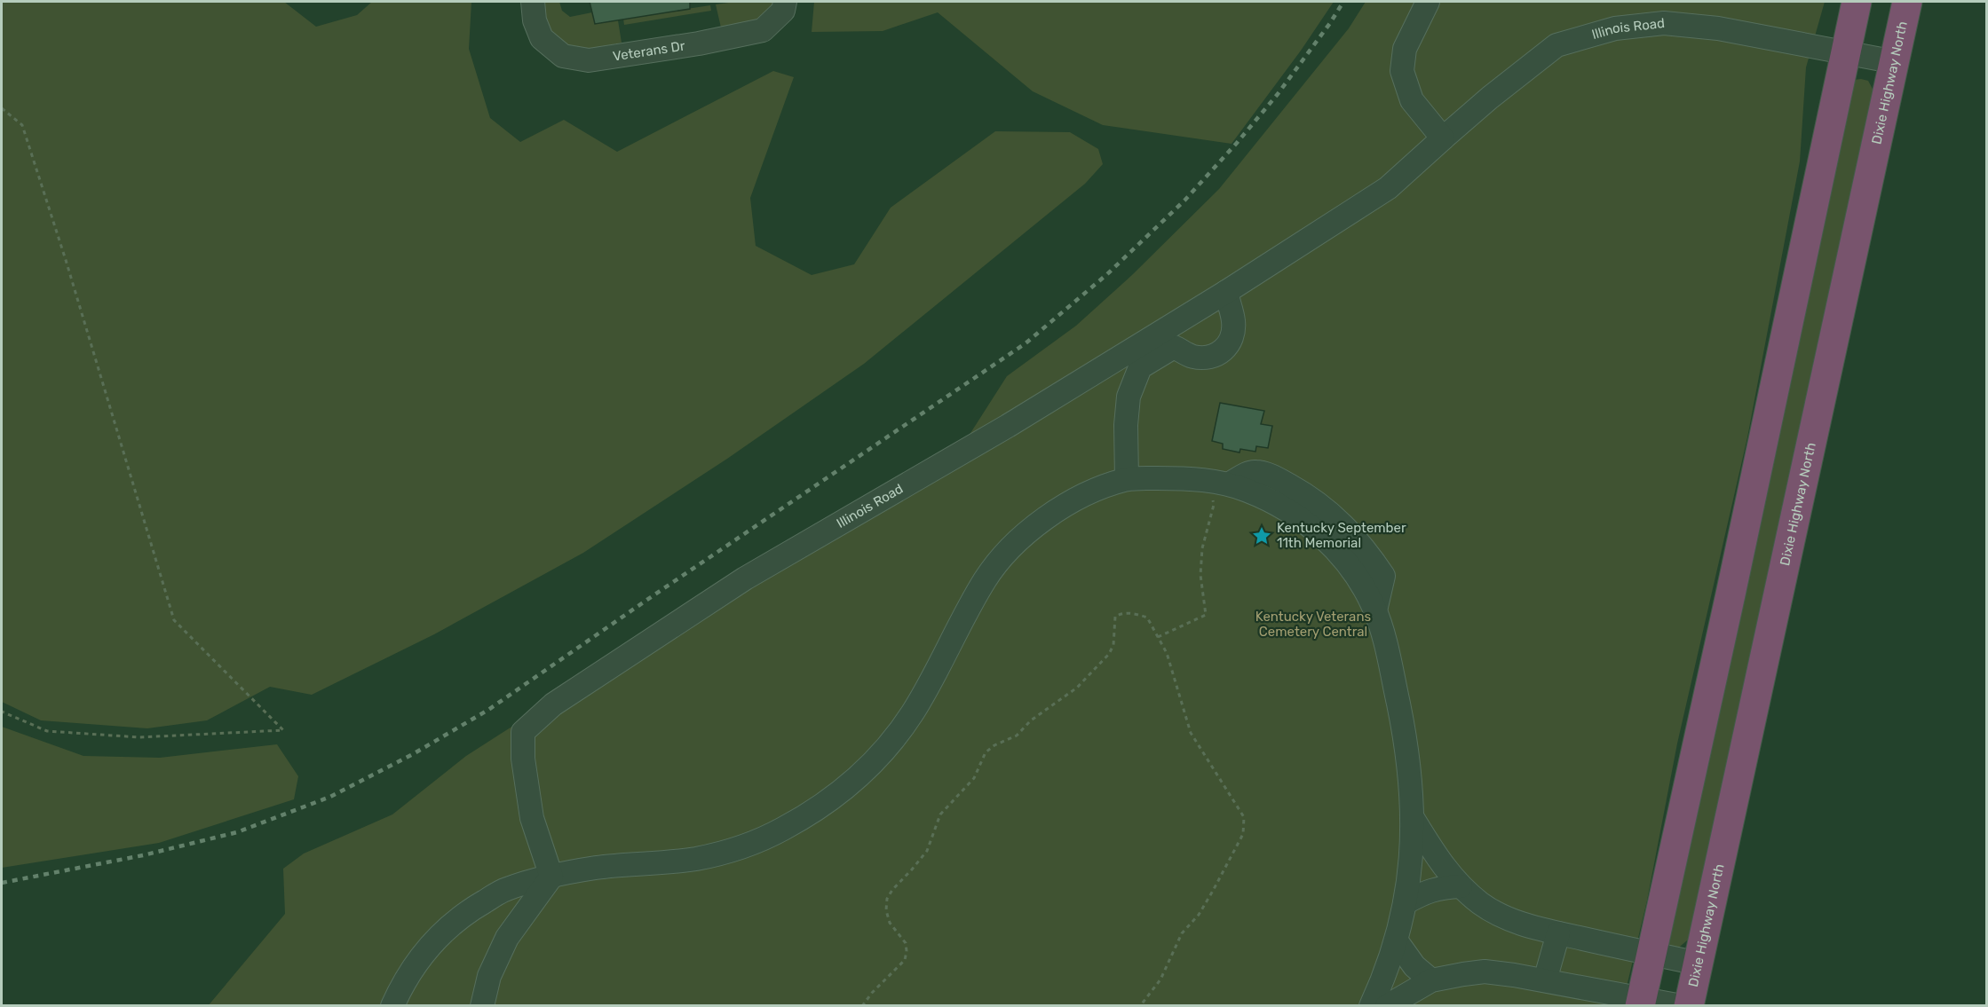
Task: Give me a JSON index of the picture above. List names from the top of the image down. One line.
{"streets":{"highway":["Dixie Highway North"],"street":["lllinois Road","Veterans Dr","Illinois Road"]},"crossings":[["lllinois Road","Dixie Highway North"],["lllinois Road","Illinois Road"]],"parks":["Kentucky Veterans Cemetery Central"],"places":{"place":["Kentucky September 11th Memorial"]}}
